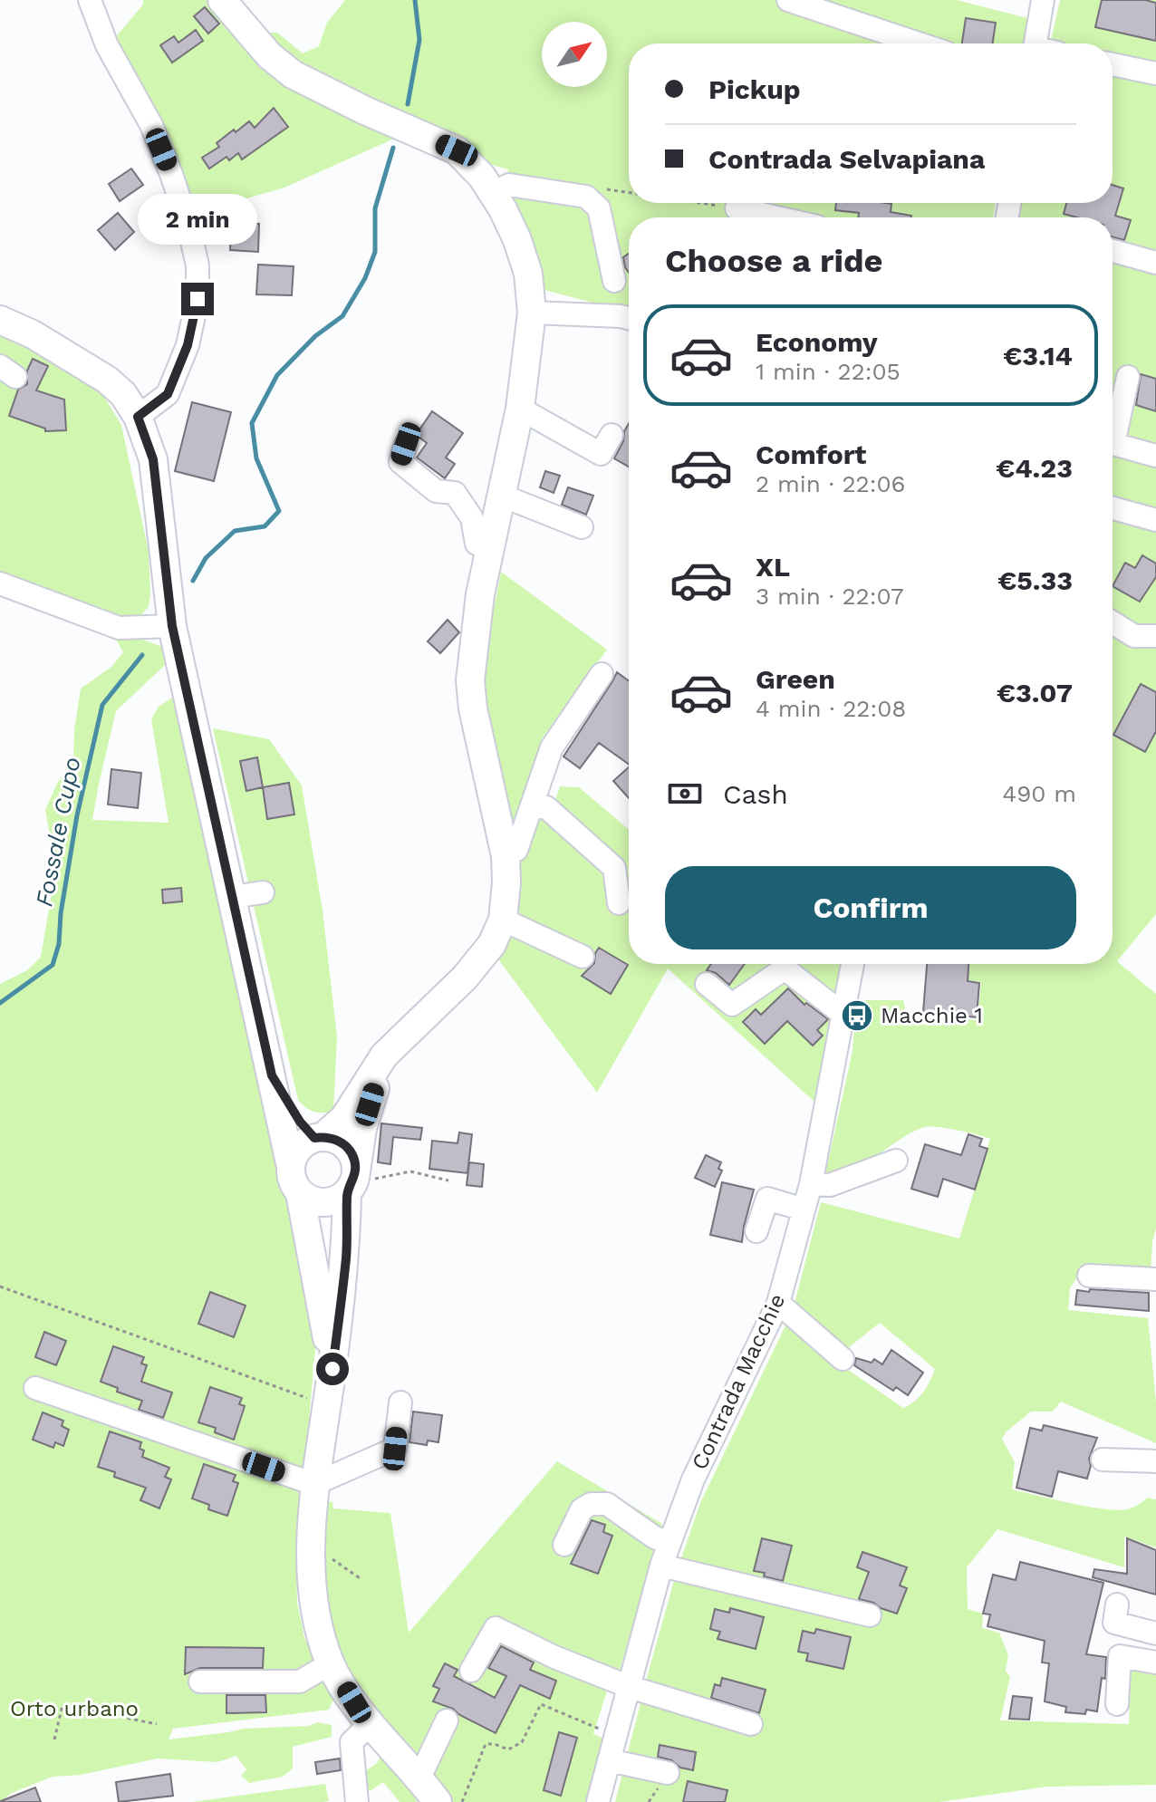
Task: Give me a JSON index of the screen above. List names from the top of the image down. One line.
{"streets":{"street":["Contrada Macchie"]},"water":["Fossale Cupo"],"parks":["Orto urbano"],"places":{"bus stop":["Macchie 1"]},"north":"top right","page":{"banner":["Pickup","Contrada Selvapiana"],"bubble":"2 min","heading":"Choose a ride","list":[{"name":"Economy","note":"1 min · 22:05","value":"€3.14"},{"name":"Comfort","note":"2 min · 22:06","value":"€4.23"},{"name":"XL","note":"3 min · 22:07","value":"€5.33"},{"name":"Green","note":"4 min · 22:08","value":"€3.07"}],"pay":["Cash","490 m"],"buttons":"Confirm"}}
